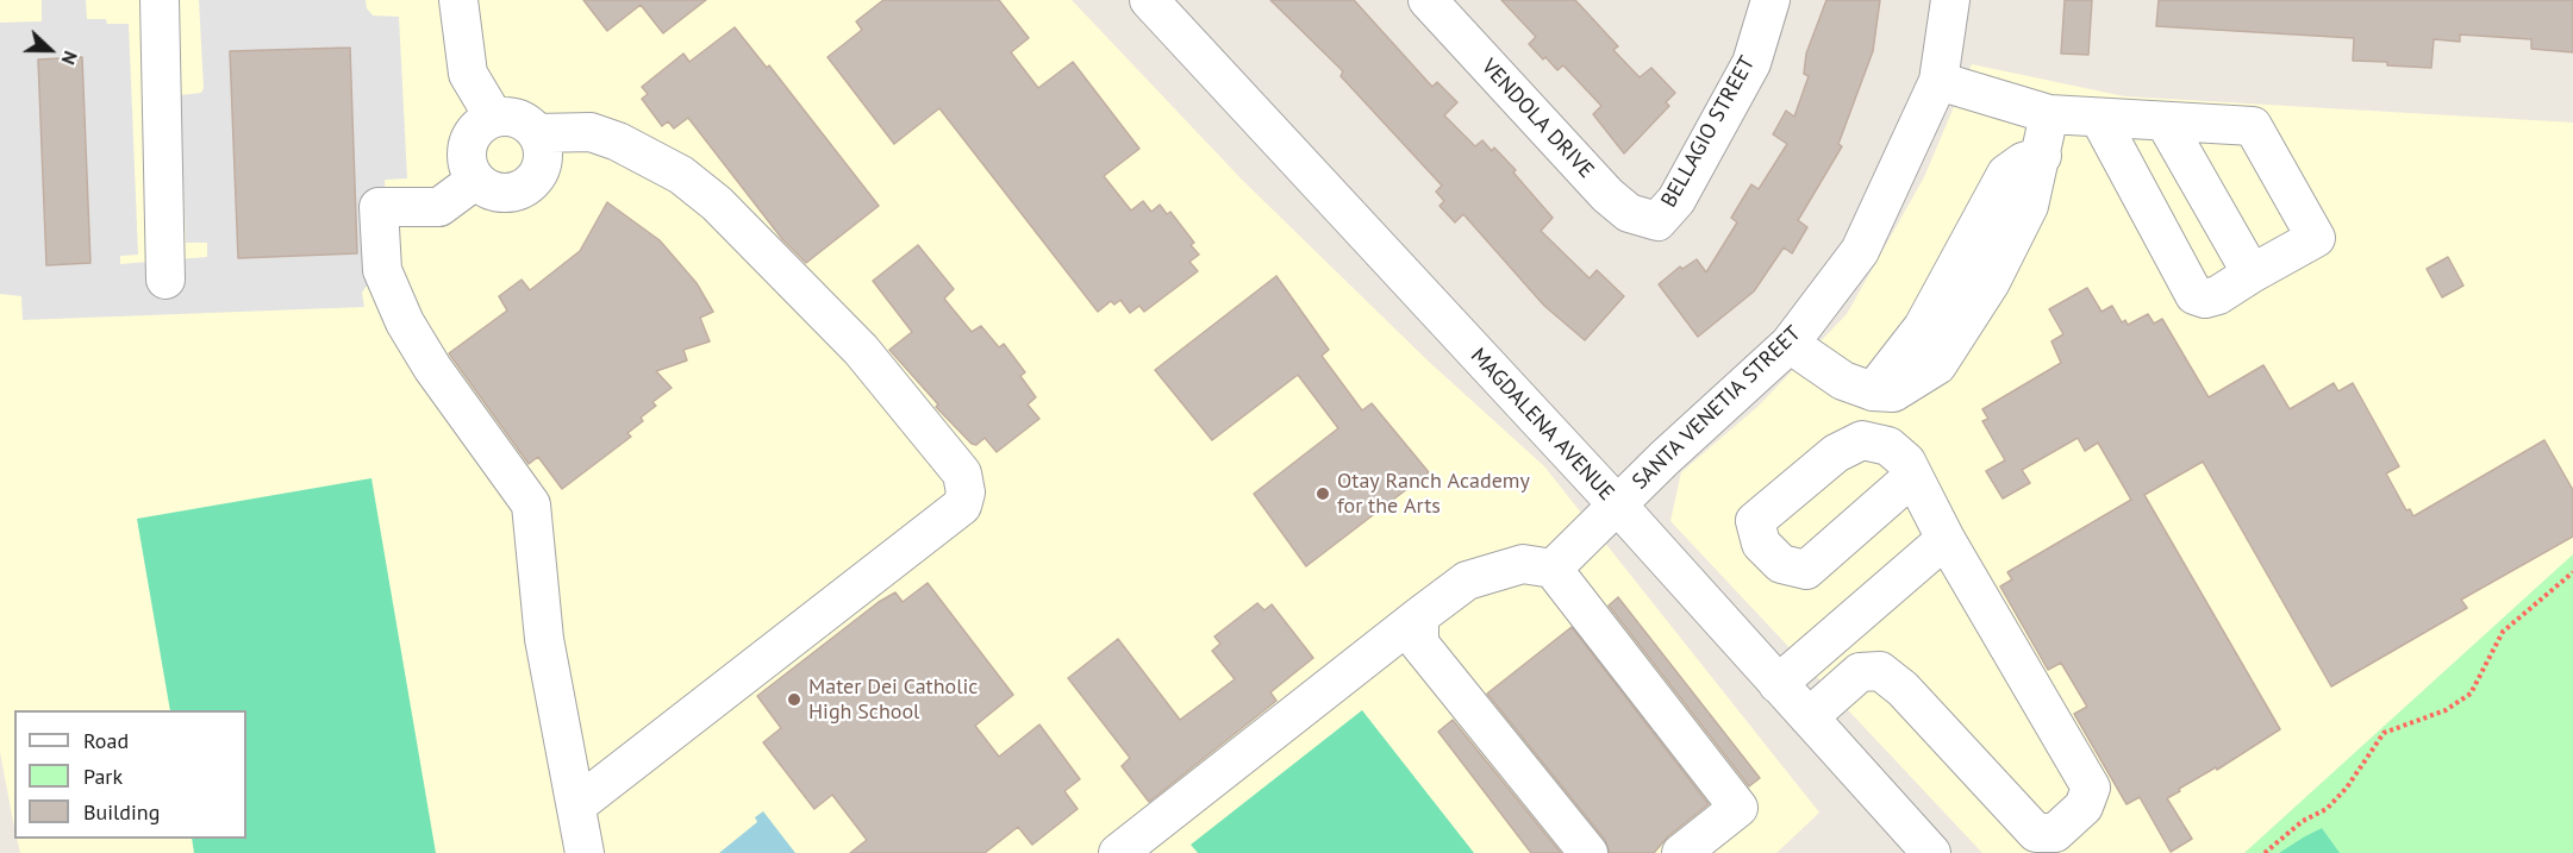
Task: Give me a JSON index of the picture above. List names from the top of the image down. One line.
{"streets":{"street":["VENDOLA DRIVE","BELLAGIO STREET","SANTA VENETIA STREET","MAGDALENA AVENUE"]},"crossings":[["VENDOLA DRIVE","BELLAGIO STREET"],["SANTA VENETIA STREET","MAGDALENA AVENUE"]],"places":["Otay Ranch Academy for the Arts","Mater Dei Catholic High School"],"legend":["Road","Park","Building"],"north":"right"}
